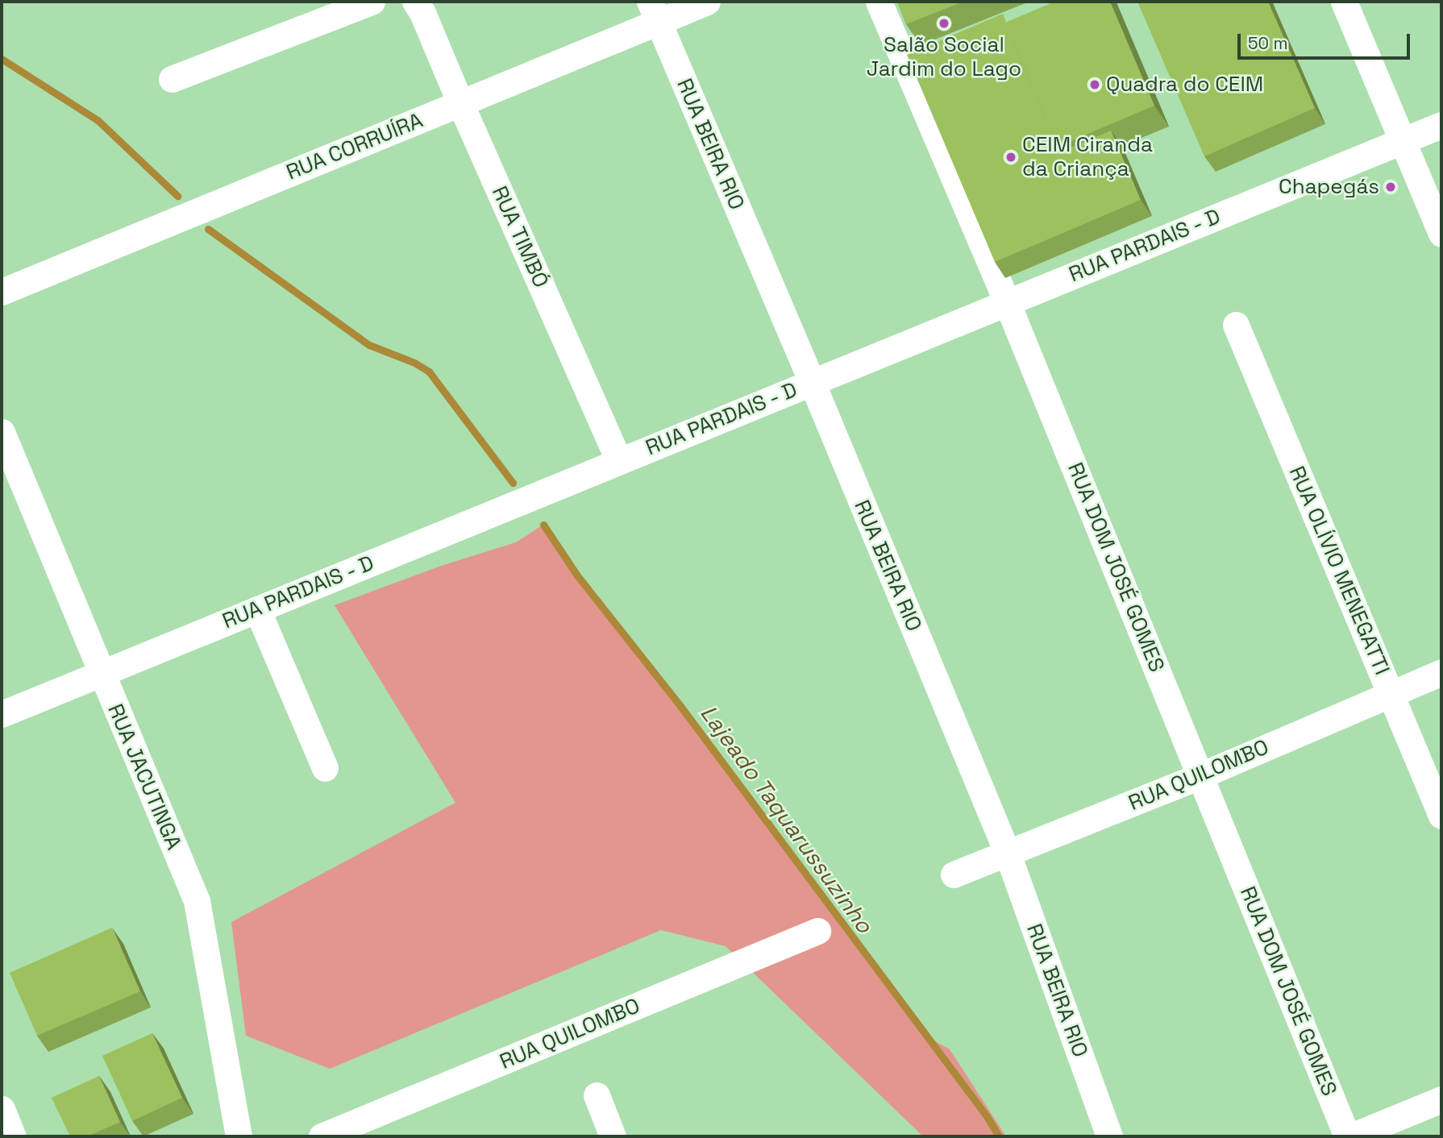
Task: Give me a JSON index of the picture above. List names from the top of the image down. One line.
{"streets":{"street":["RUA BEIRA RIO","RUA CORRUÍRA","RUA TIMBÓ","RUA PARDAIS - D","RUA DOM JOSÉ GOMES","RUA OLÍVIO MENEGATTI","RUA QUILOMBO","RUA JACUTINGA"]},"crossings":[["RUA BEIRA RIO","RUA CORRUÍRA"],["RUA BEIRA RIO","RUA PARDAIS - D"],["RUA BEIRA RIO","RUA QUILOMBO"],["RUA CORRUÍRA","RUA TIMBÓ"],["RUA TIMBÓ","RUA PARDAIS - D"],["RUA PARDAIS - D","RUA DOM JOSÉ GOMES"],["RUA PARDAIS - D","RUA JACUTINGA"],["RUA DOM JOSÉ GOMES","RUA QUILOMBO"],["RUA OLÍVIO MENEGATTI","RUA QUILOMBO"]],"water":["Lajeado Taquarussuzinho"],"places":["Salão Social Jardim do Lago","Quadra do CEIM","CEIM Ciranda da Criança","Chapegás"],"scale_bar":"50 m"}
